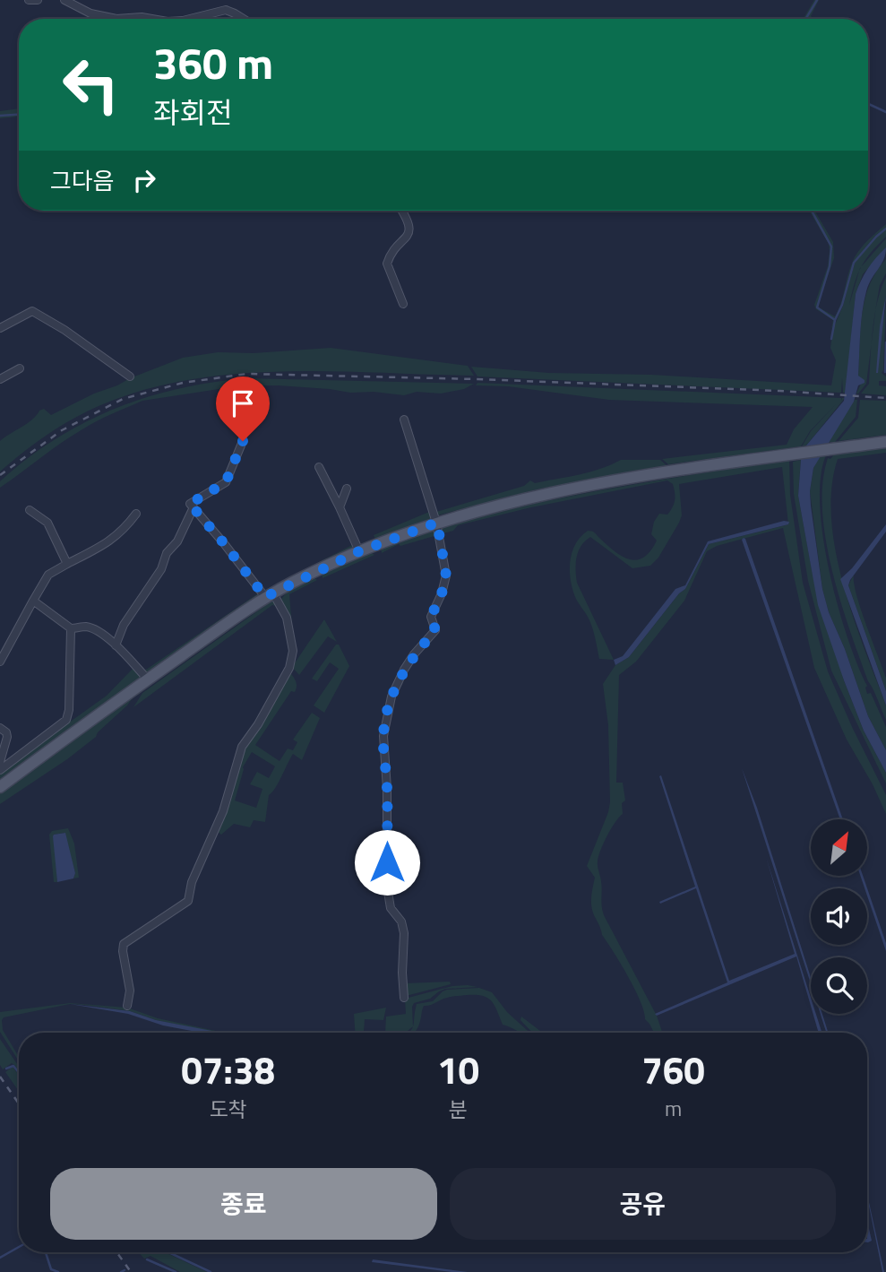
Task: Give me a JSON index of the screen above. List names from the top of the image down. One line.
{"north":"top right","page":{"turn":["360 m","좌회전"],"then":"그다음","eta":["07:38","도착","10","분","760","m"],"buttons":["종료","공유"]}}
